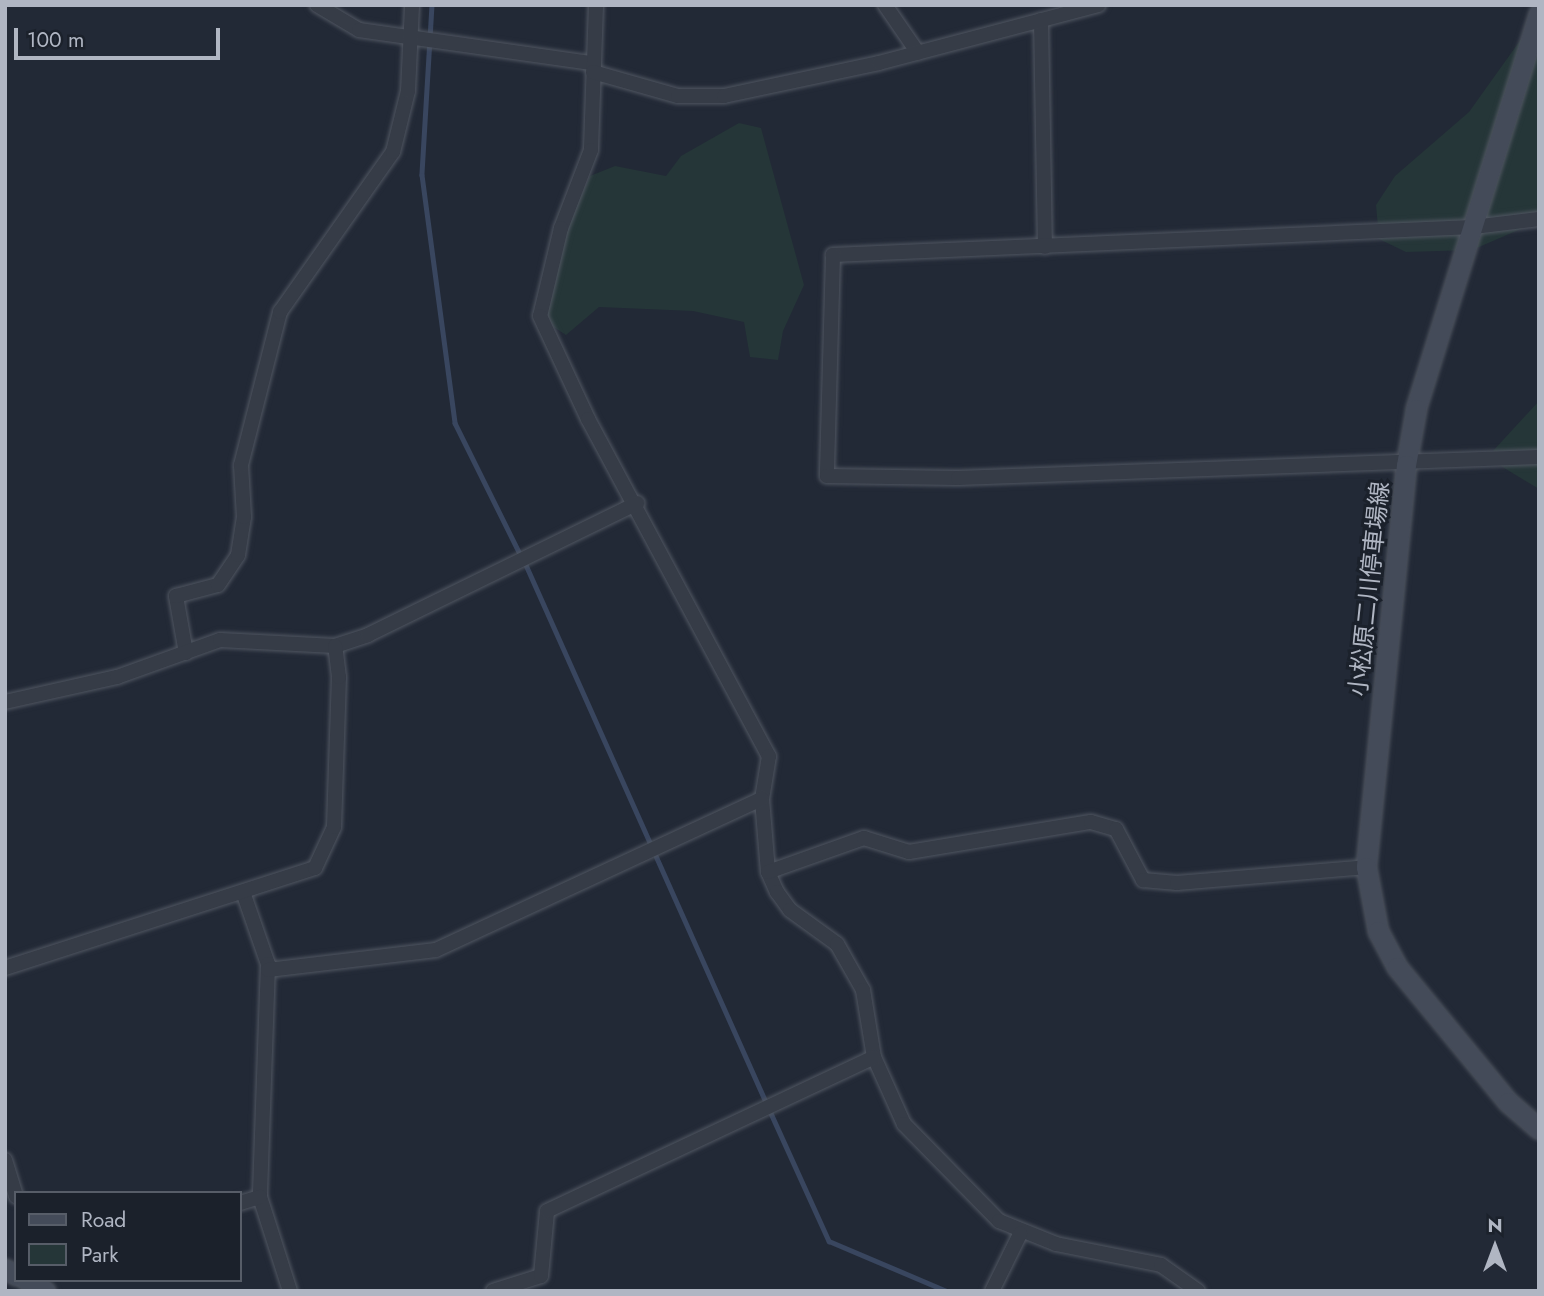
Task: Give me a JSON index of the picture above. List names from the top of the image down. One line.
{"streets":{"main road":["小松原二川停車場線"]},"legend":["Road","Park"],"scale_bar":"100 m","north":"top"}
